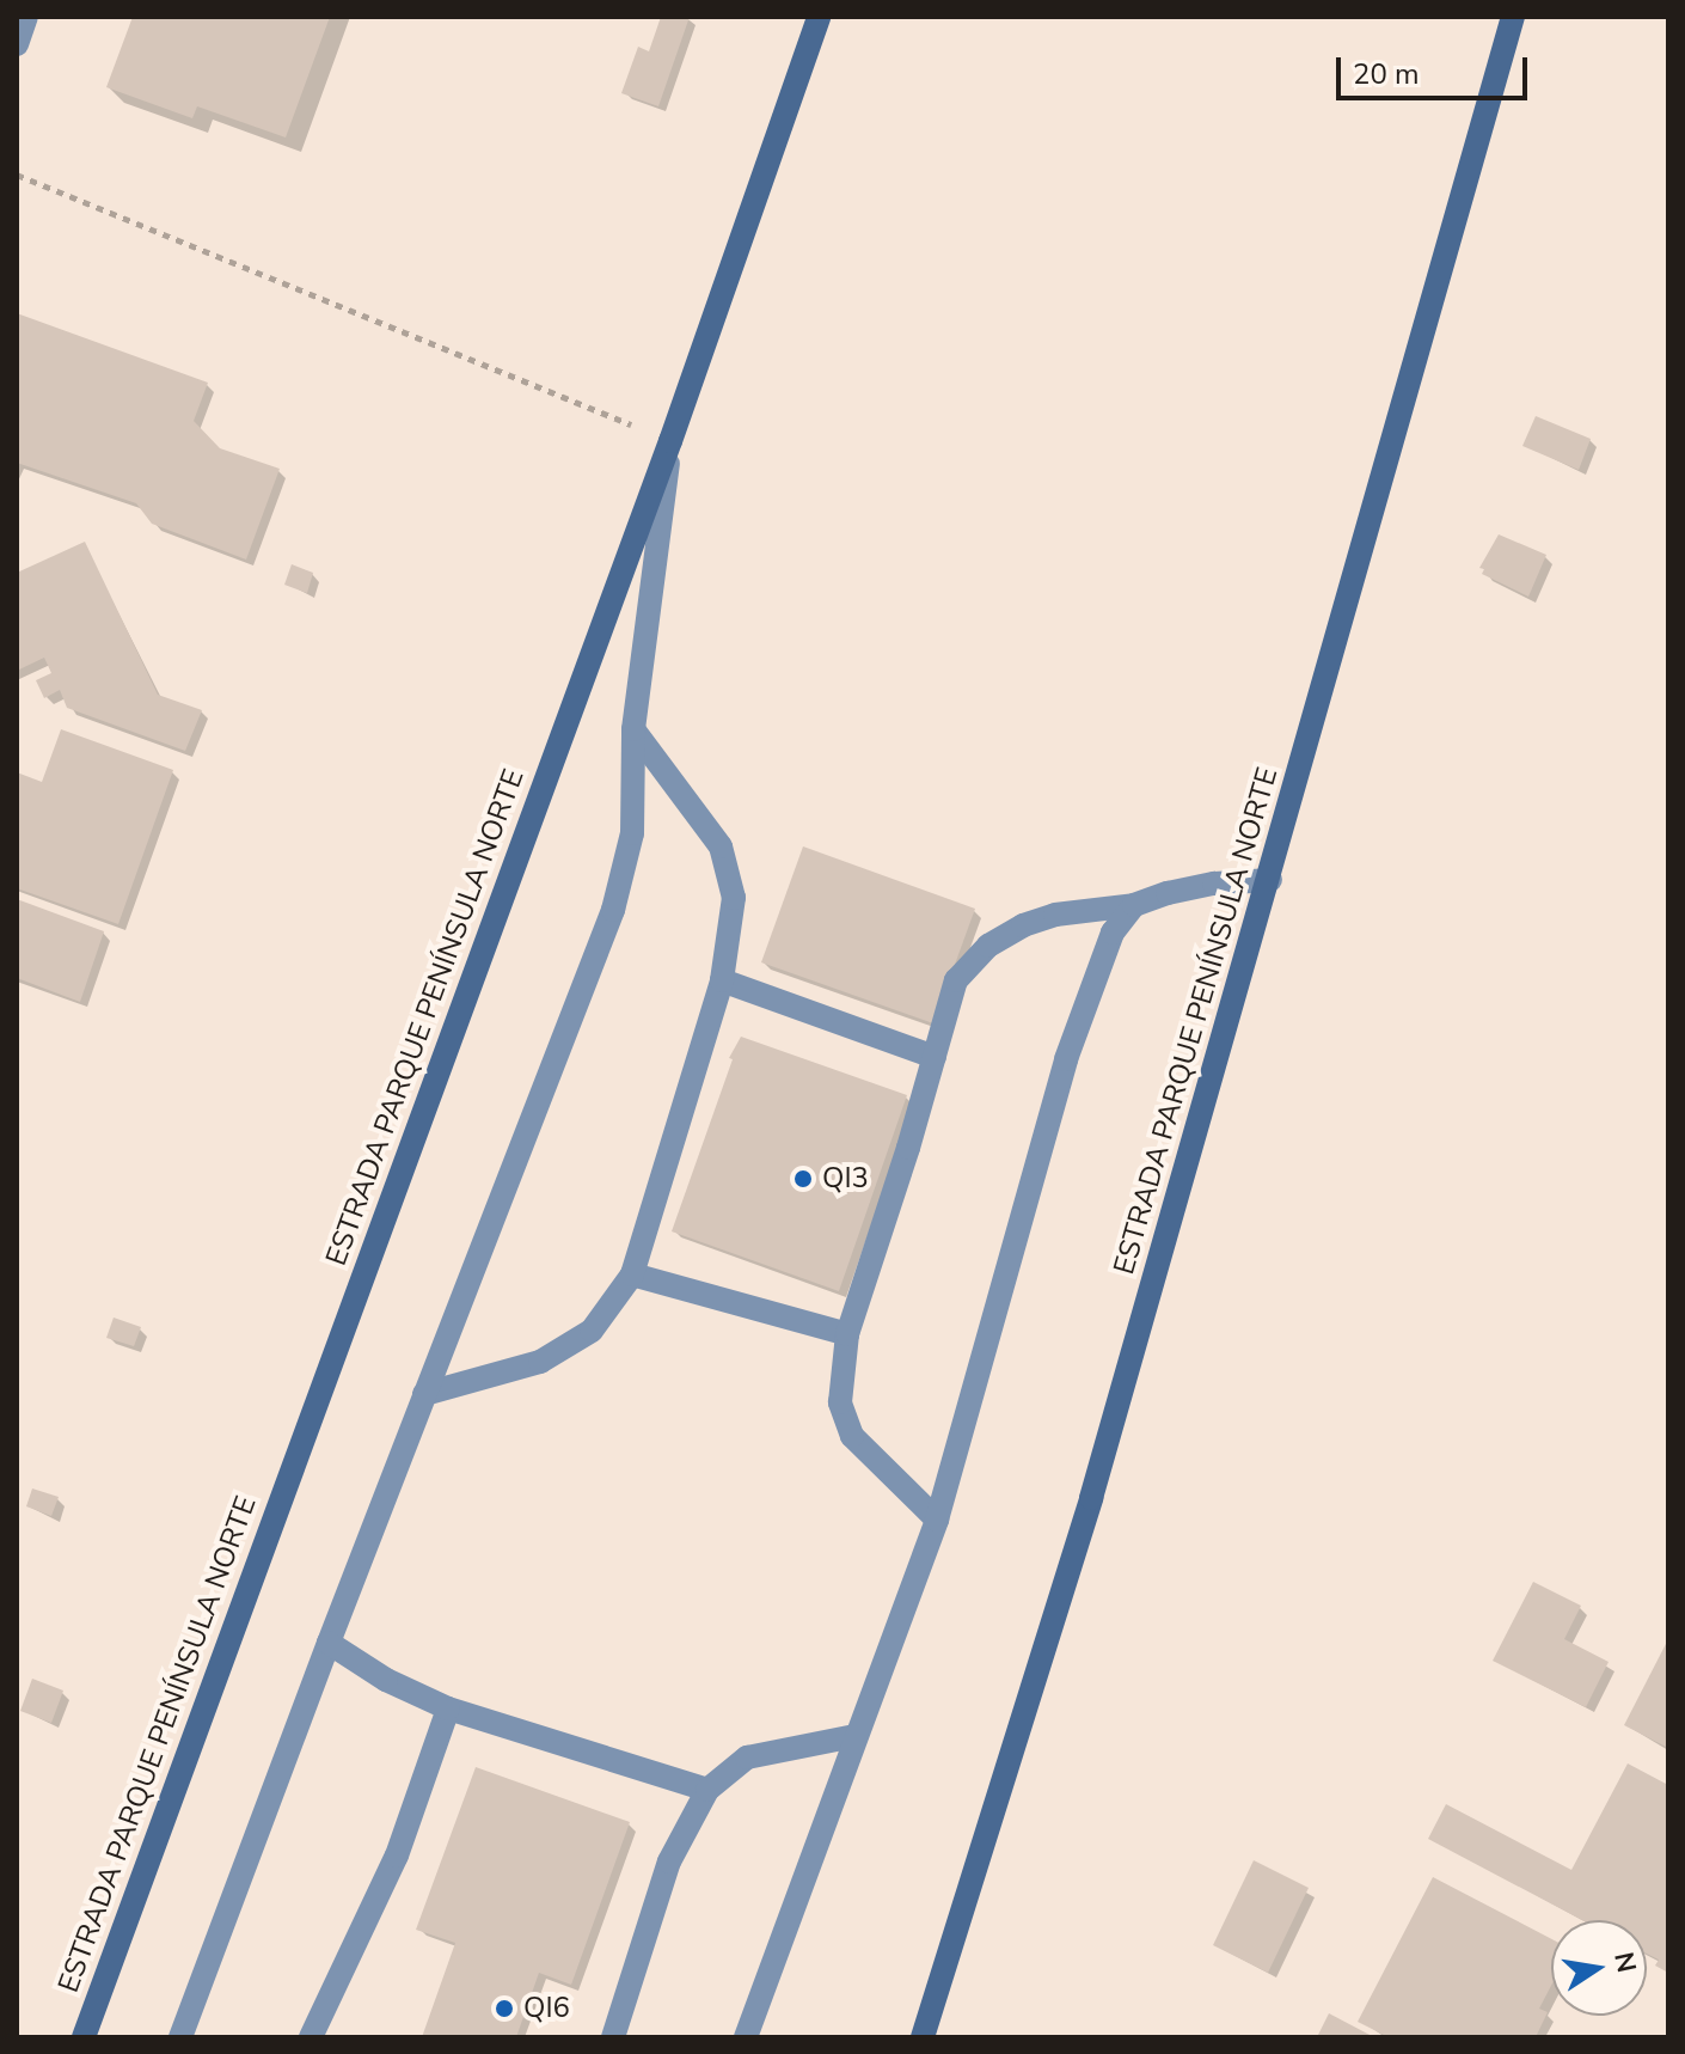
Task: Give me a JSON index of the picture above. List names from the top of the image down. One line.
{"streets":{"main road":["ESTRADA PARQUE PENÍNSULA NORTE"]},"places":["QI3","QI6"],"scale_bar":"20 m","north":"right"}
